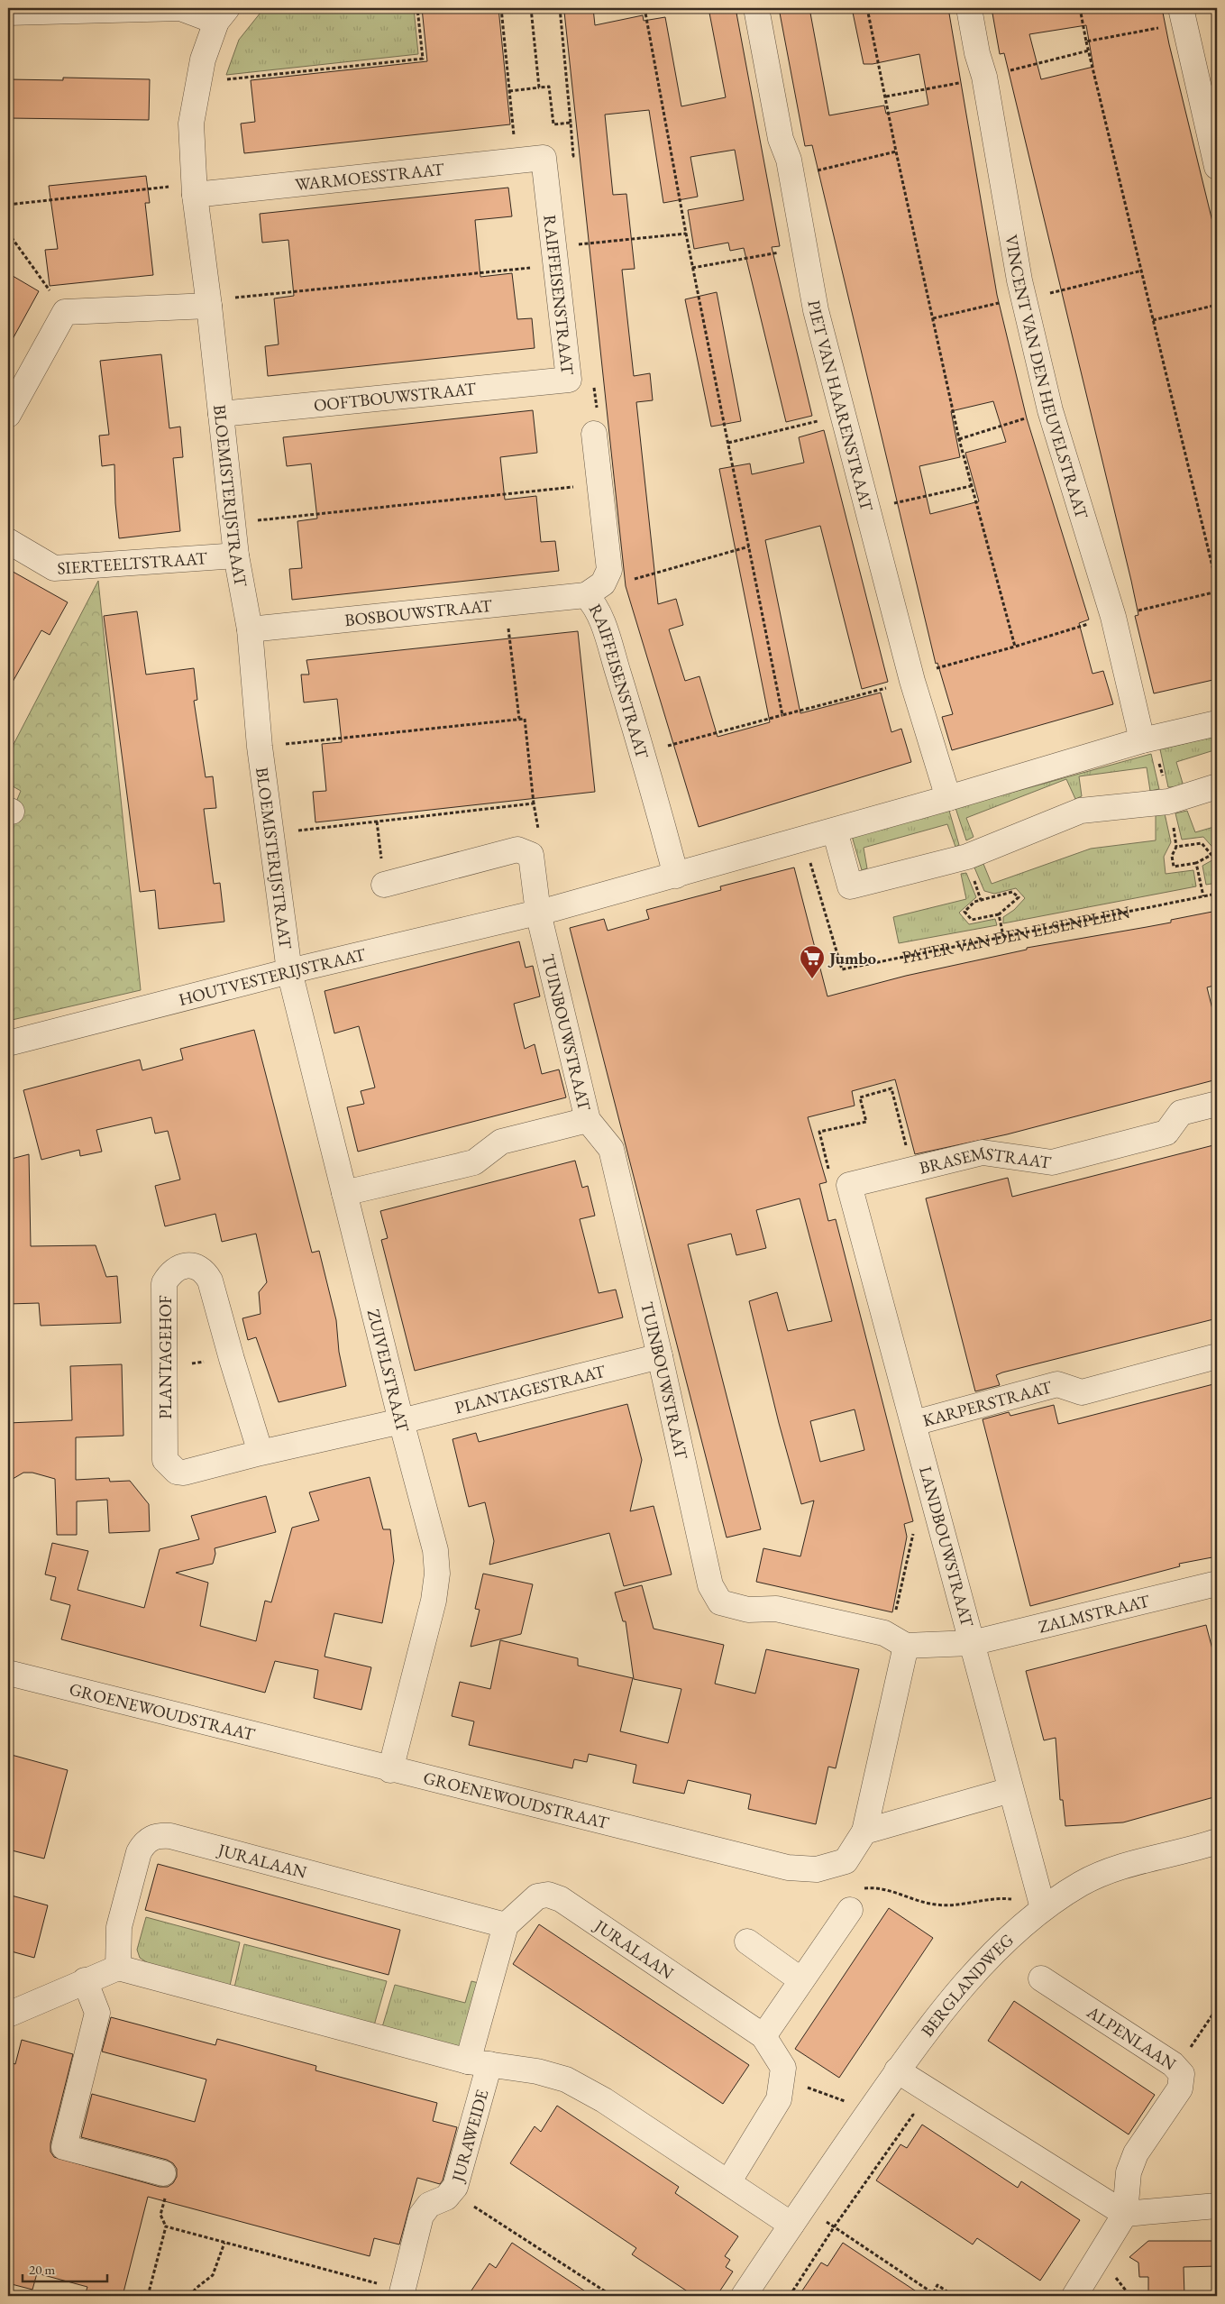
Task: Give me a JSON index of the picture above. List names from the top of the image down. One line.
{"streets":{"street":["WARMOESSTRAAT","RAIFFEISENSTRAAT","VINCENT VAN DEN HEUVELSTRAAT","OOFTBOUWSTRAAT","PIET VAN HAARENSTRAAT","BLOEMISTERIJSTRAAT","SIERTEELTSTRAAT","BOSBOUWSTRAAT","HOUTVESTERIJSTRAAT","TUINBOUWSTRAAT","BRASEMSTRAAT","PLANTAGEHOF","ZUIVELSTRAAT","PLANTAGESTRAAT","KARPERSTRAAT","LANDBOUWSTRAAT","ZALMSTRAAT","GROENEWOUDSTRAAT","JURALAAN","BERGLANDWEG","ALPENLAAN","JURAWEIDE"],"path":["PATER VAN DEN ELSENPLEIN"]},"crossings":[["WARMOESSTRAAT","RAIFFEISENSTRAAT"],["WARMOESSTRAAT","BLOEMISTERIJSTRAAT"],["RAIFFEISENSTRAAT","OOFTBOUWSTRAAT"],["RAIFFEISENSTRAAT","BOSBOUWSTRAAT"],["RAIFFEISENSTRAAT","HOUTVESTERIJSTRAAT"],["OOFTBOUWSTRAAT","BLOEMISTERIJSTRAAT"],["BLOEMISTERIJSTRAAT","SIERTEELTSTRAAT"],["BLOEMISTERIJSTRAAT","BOSBOUWSTRAAT"],["BLOEMISTERIJSTRAAT","HOUTVESTERIJSTRAAT"],["BLOEMISTERIJSTRAAT","ZUIVELSTRAAT"],["HOUTVESTERIJSTRAAT","TUINBOUWSTRAAT"],["HOUTVESTERIJSTRAAT","ZUIVELSTRAAT"],["TUINBOUWSTRAAT","PLANTAGESTRAAT"],["TUINBOUWSTRAAT","LANDBOUWSTRAAT"],["TUINBOUWSTRAAT","ZALMSTRAAT"],["BRASEMSTRAAT","LANDBOUWSTRAAT"],["PLANTAGEHOF","ZUIVELSTRAAT"],["PLANTAGEHOF","PLANTAGESTRAAT"],["ZUIVELSTRAAT","PLANTAGESTRAAT"],["ZUIVELSTRAAT","GROENEWOUDSTRAAT"],["KARPERSTRAAT","LANDBOUWSTRAAT"],["LANDBOUWSTRAAT","ZALMSTRAAT"],["LANDBOUWSTRAAT","BERGLANDWEG"]],"places":{"supermarket":["Jumbo"]},"scale_bar":"20 m"}
